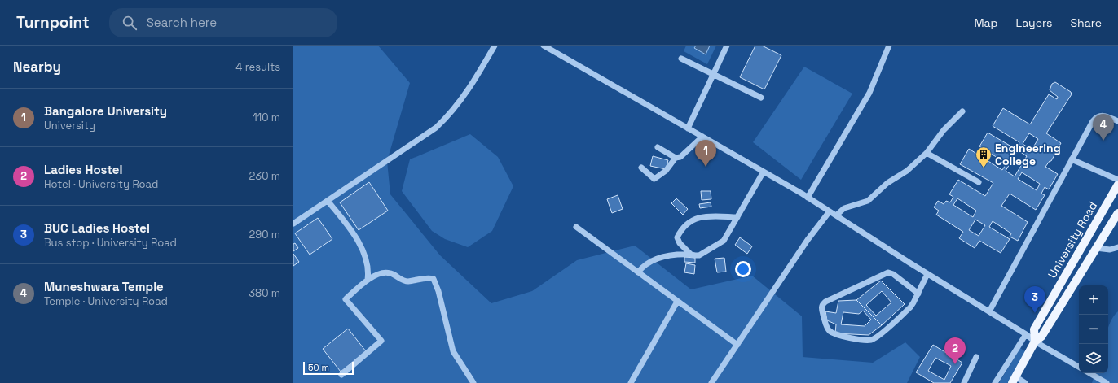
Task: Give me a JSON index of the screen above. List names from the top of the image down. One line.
{"streets":{"main road":["University Road"]},"places":{"building":["Engineering College"]},"scale_bar":"50 m","page":{"header":"Turnpoint","search":"Search here","nav":["Map","Layers","Share"],"heading":["Nearby","4 results"],"list":[{"mark":"1","name":"Bangalore University","note":"University","value":"110 m"},{"mark":"2","name":"Ladies Hostel","note":"Hotel · University Road","value":"230 m"},{"mark":"3","name":"BUC Ladies Hostel","note":"Bus stop · University Road","value":"290 m"},{"mark":"4","name":"Muneshwara Temple","note":"Temple · University Road","value":"380 m"}],"pins":["4","1","3","2"],"map_buttons":["+","−"],"scale":"50 m"}}
